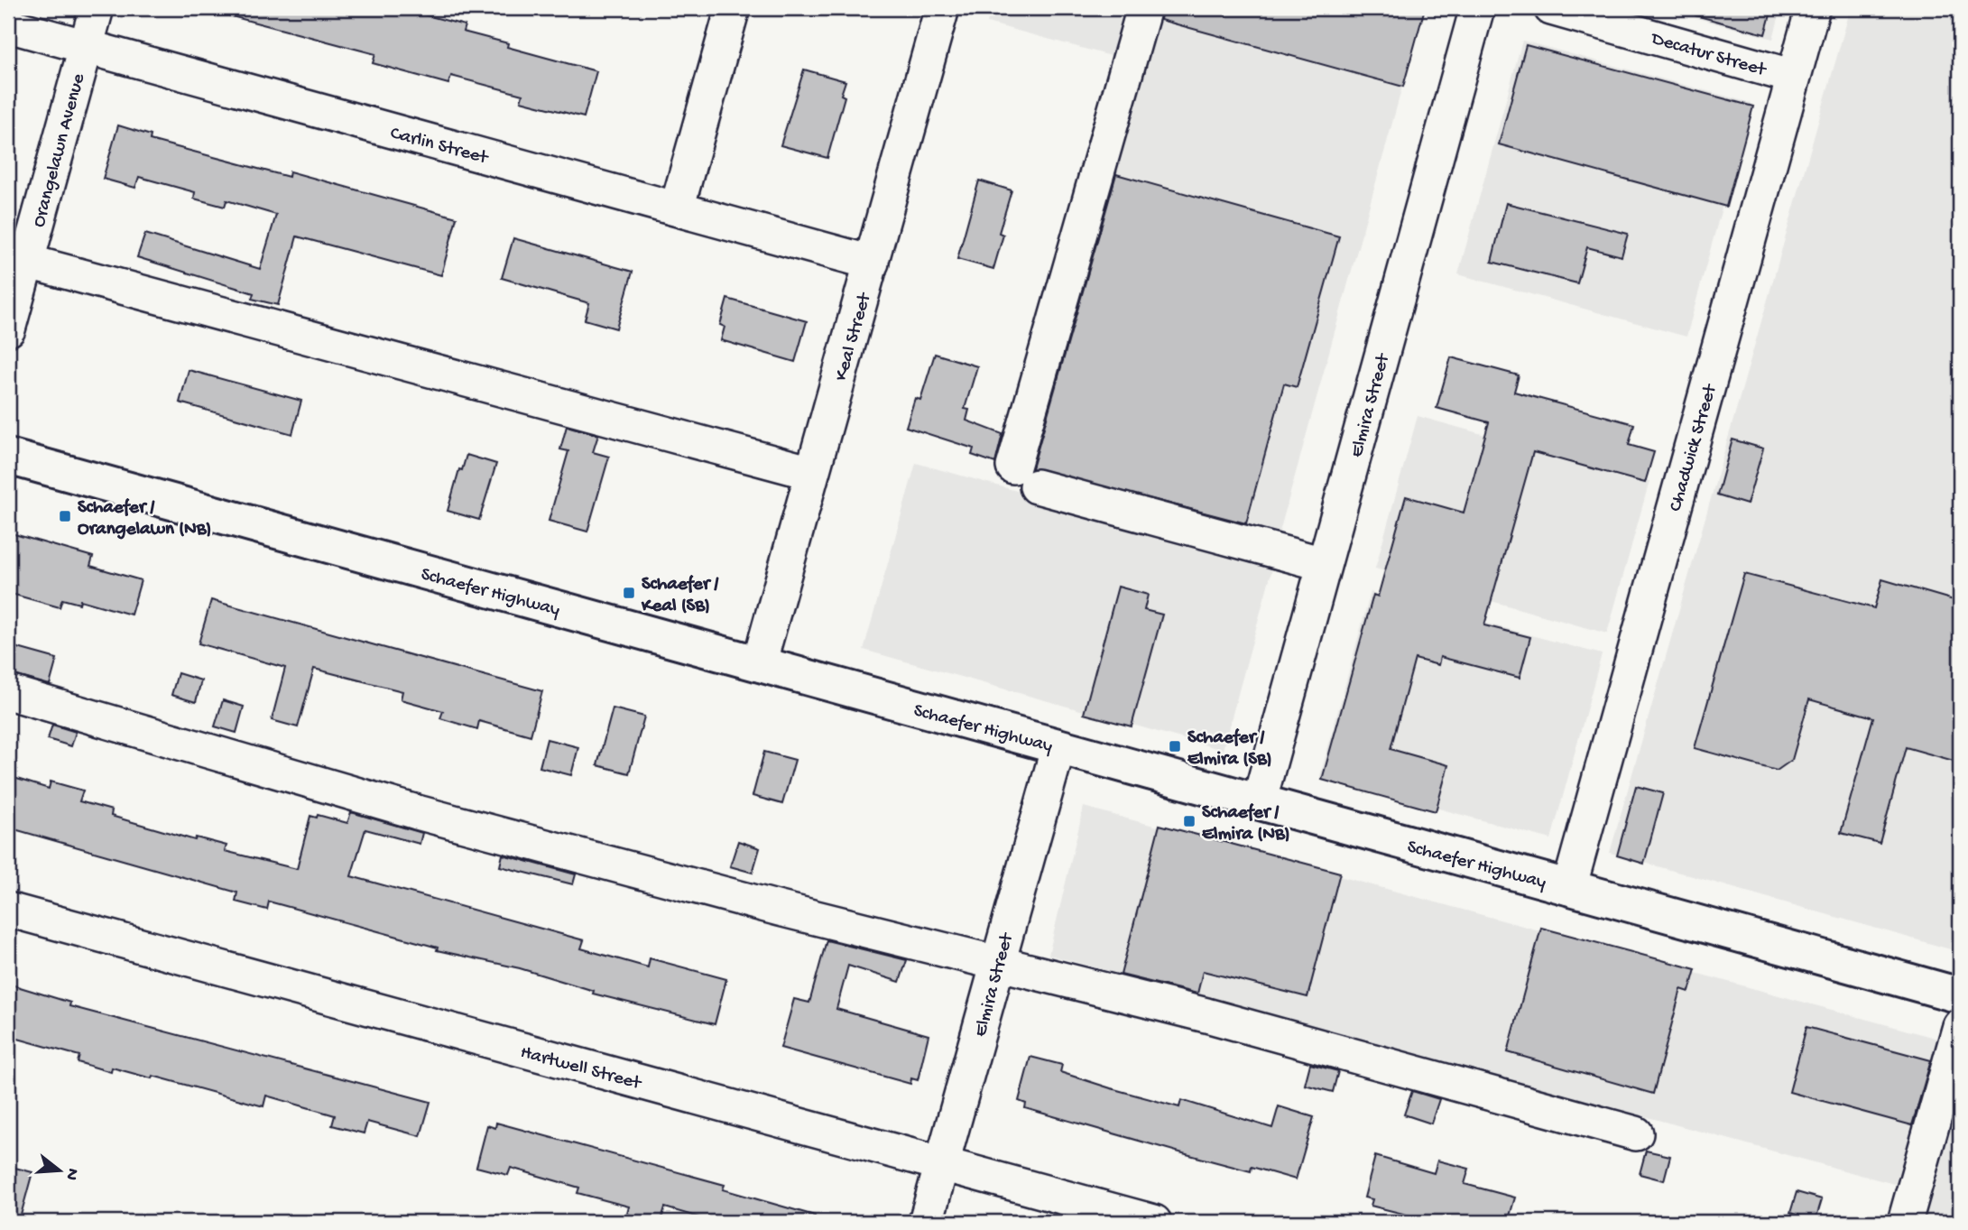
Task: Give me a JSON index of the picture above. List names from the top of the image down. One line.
{"streets":{"main road":["Schaefer Highway"],"street":["Decatur Street","Carlin Street","Orangelawn Avenue","Keal Street","Elmira Street","Chadwick Street","Hartwell Street"]},"crossings":[["Decatur Street","Chadwick Street"],["Carlin Street","Orangelawn Avenue"],["Carlin Street","Keal Street"],["Keal Street","Schaefer Highway"],["Elmira Street","Schaefer Highway"],["Elmira Street","Hartwell Street"],["Chadwick Street","Schaefer Highway"]],"places":{"transit":["Schaefer / Orangelawn (NB)","Schaefer / Keal (SB)","Schaefer / Elmira (SB)","Schaefer / Elmira (NB)"]},"north":"right"}
